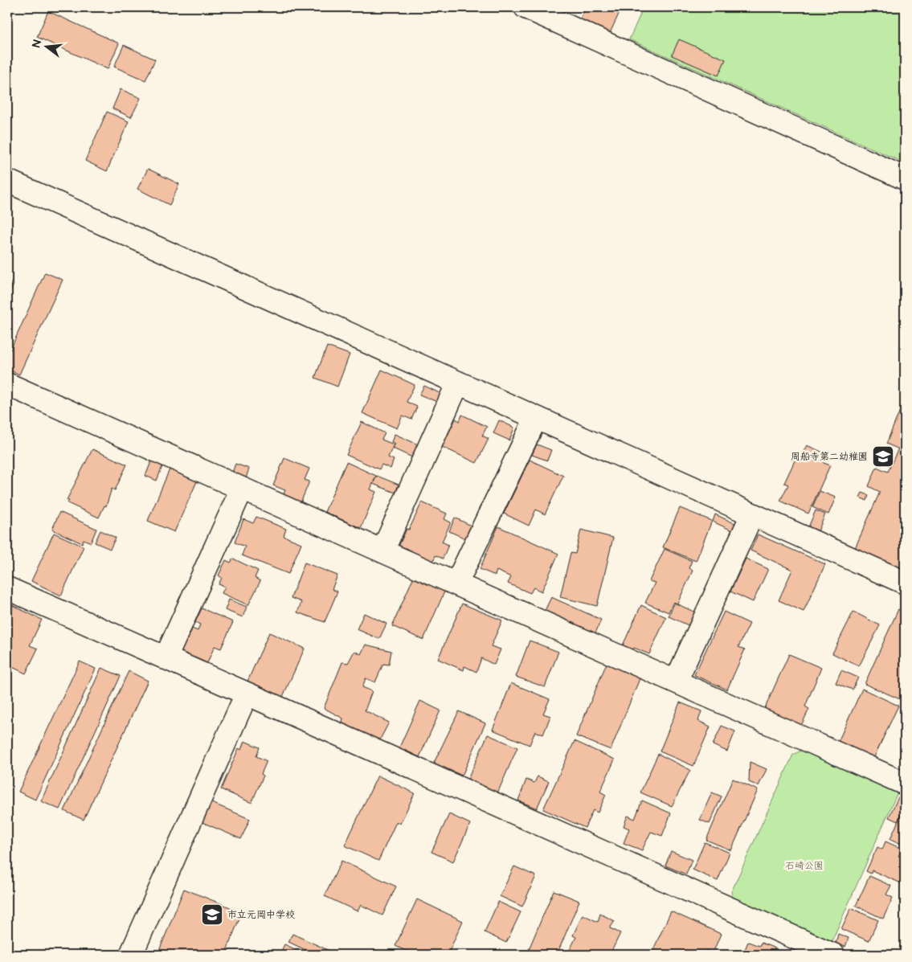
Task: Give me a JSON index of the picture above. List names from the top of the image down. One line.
{"parks":["石崎公園"],"places":{"school or university":["周船寺第二幼稚園","市立元岡中学校"]},"north":"left"}
